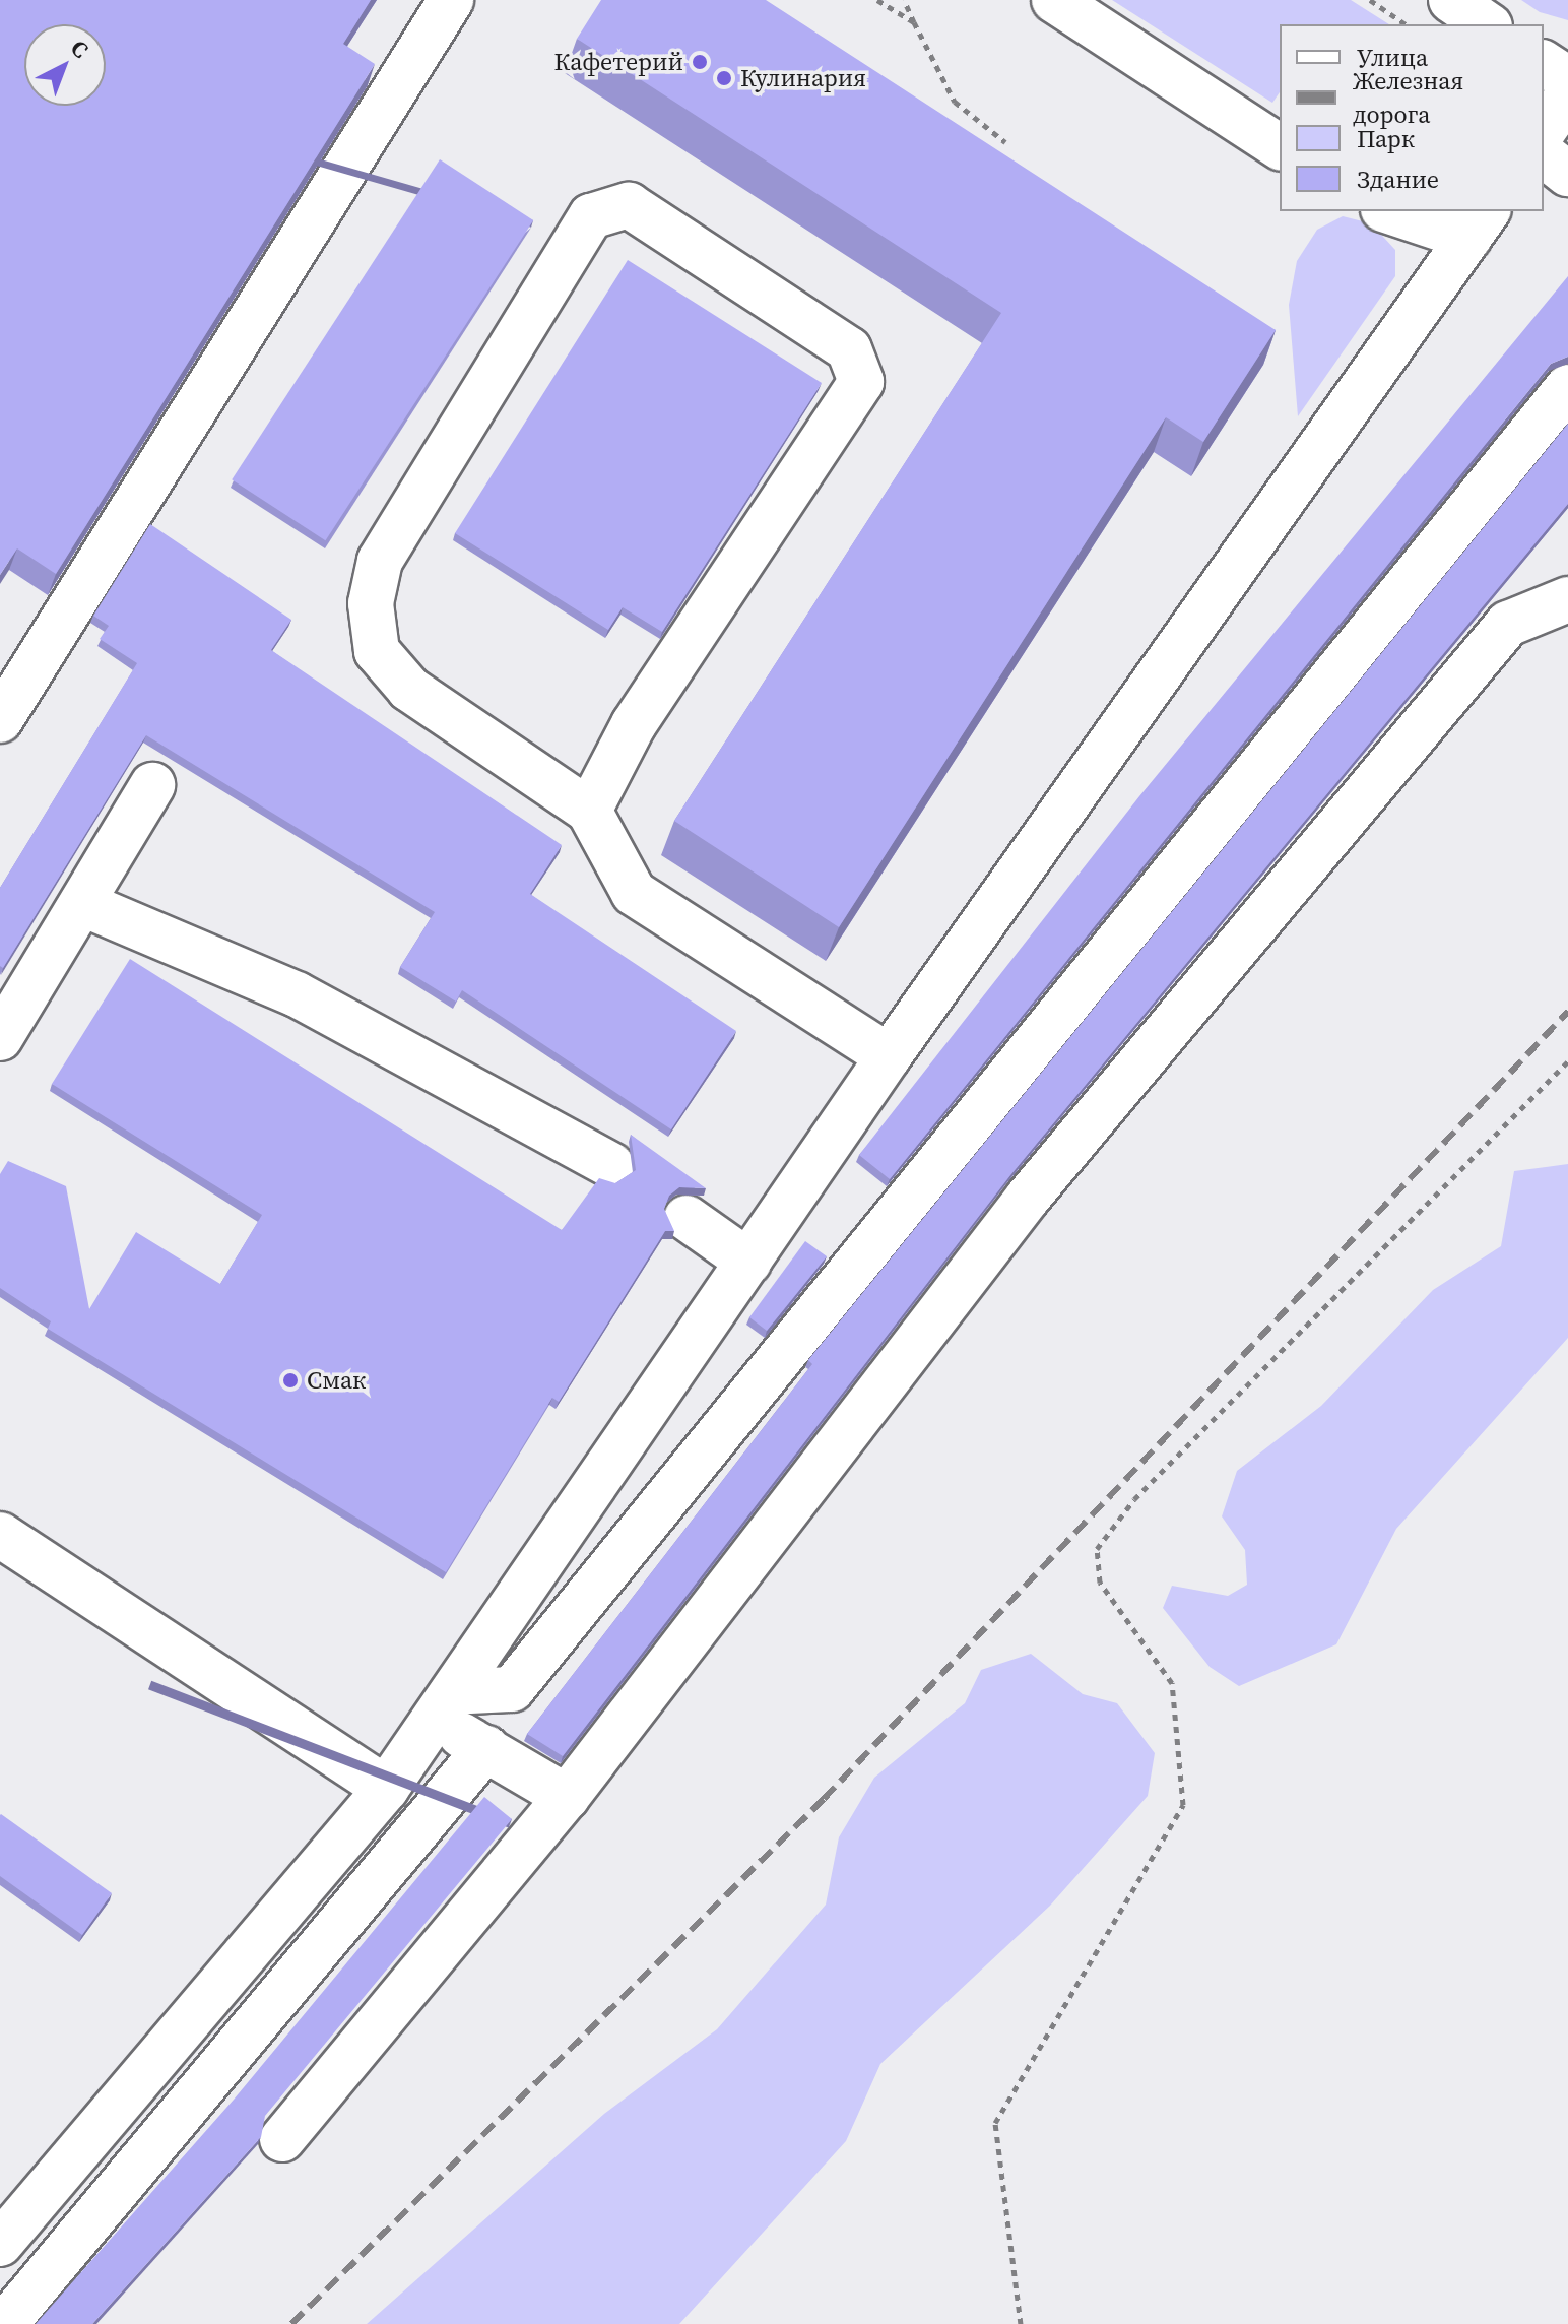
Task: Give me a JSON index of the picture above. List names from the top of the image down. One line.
{"places":["Кафетерий","Кулинария","Смак"],"legend":["Улица","Железная дорога","Парк","Здание"],"north":"top right"}
